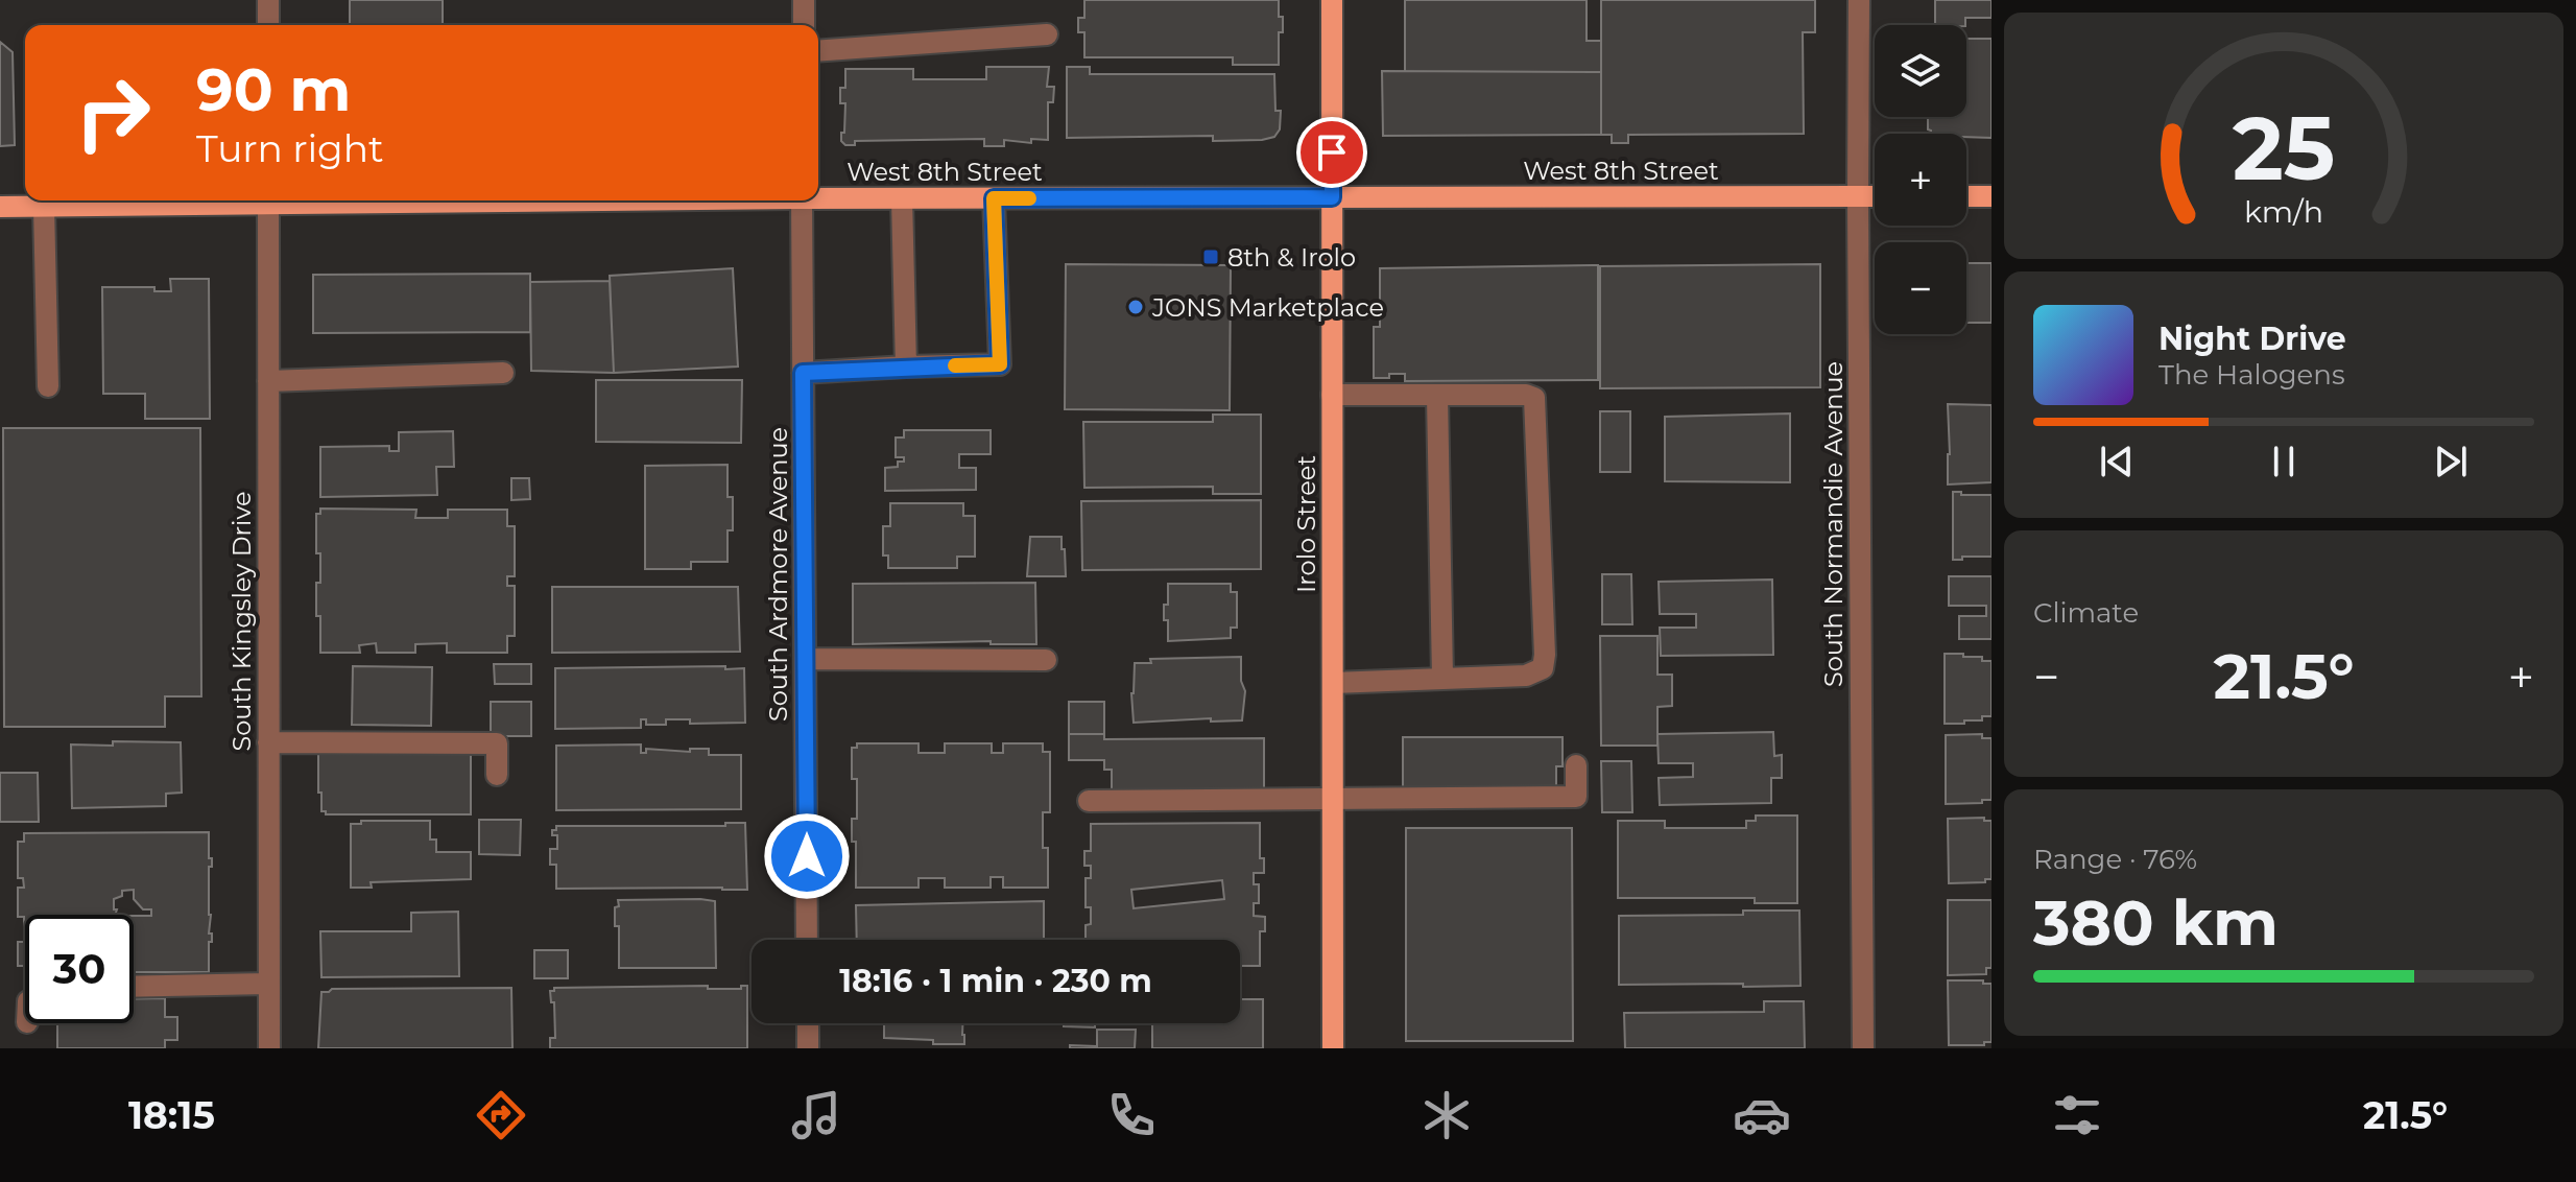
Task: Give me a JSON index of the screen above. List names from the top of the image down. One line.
{"streets":{"main road":["West 8th Street","Irolo Street"],"street":["South Normandie Avenue","South Ardmore Avenue","South Kingsley Drive"]},"crossings":[["West 8th Street","Irolo Street"],["West 8th Street","South Normandie Avenue"],["West 8th Street","South Kingsley Drive"]],"places":{"transit":["8th & Irolo"],"other":["JONS Marketplace"]},"page":{"map_buttons":["+","−"],"turn":["90 m","Turn right"],"song":["Night Drive","The Halogens"],"tile":["Climate",["Range · 76%","380 km"]],"heat":["−","21.5°","+"],"limit":"30","trip":"18:16 · 1 min · 230 m","tabs":["18:15","21.5°"],"gauge":["25","km/h"]}}
